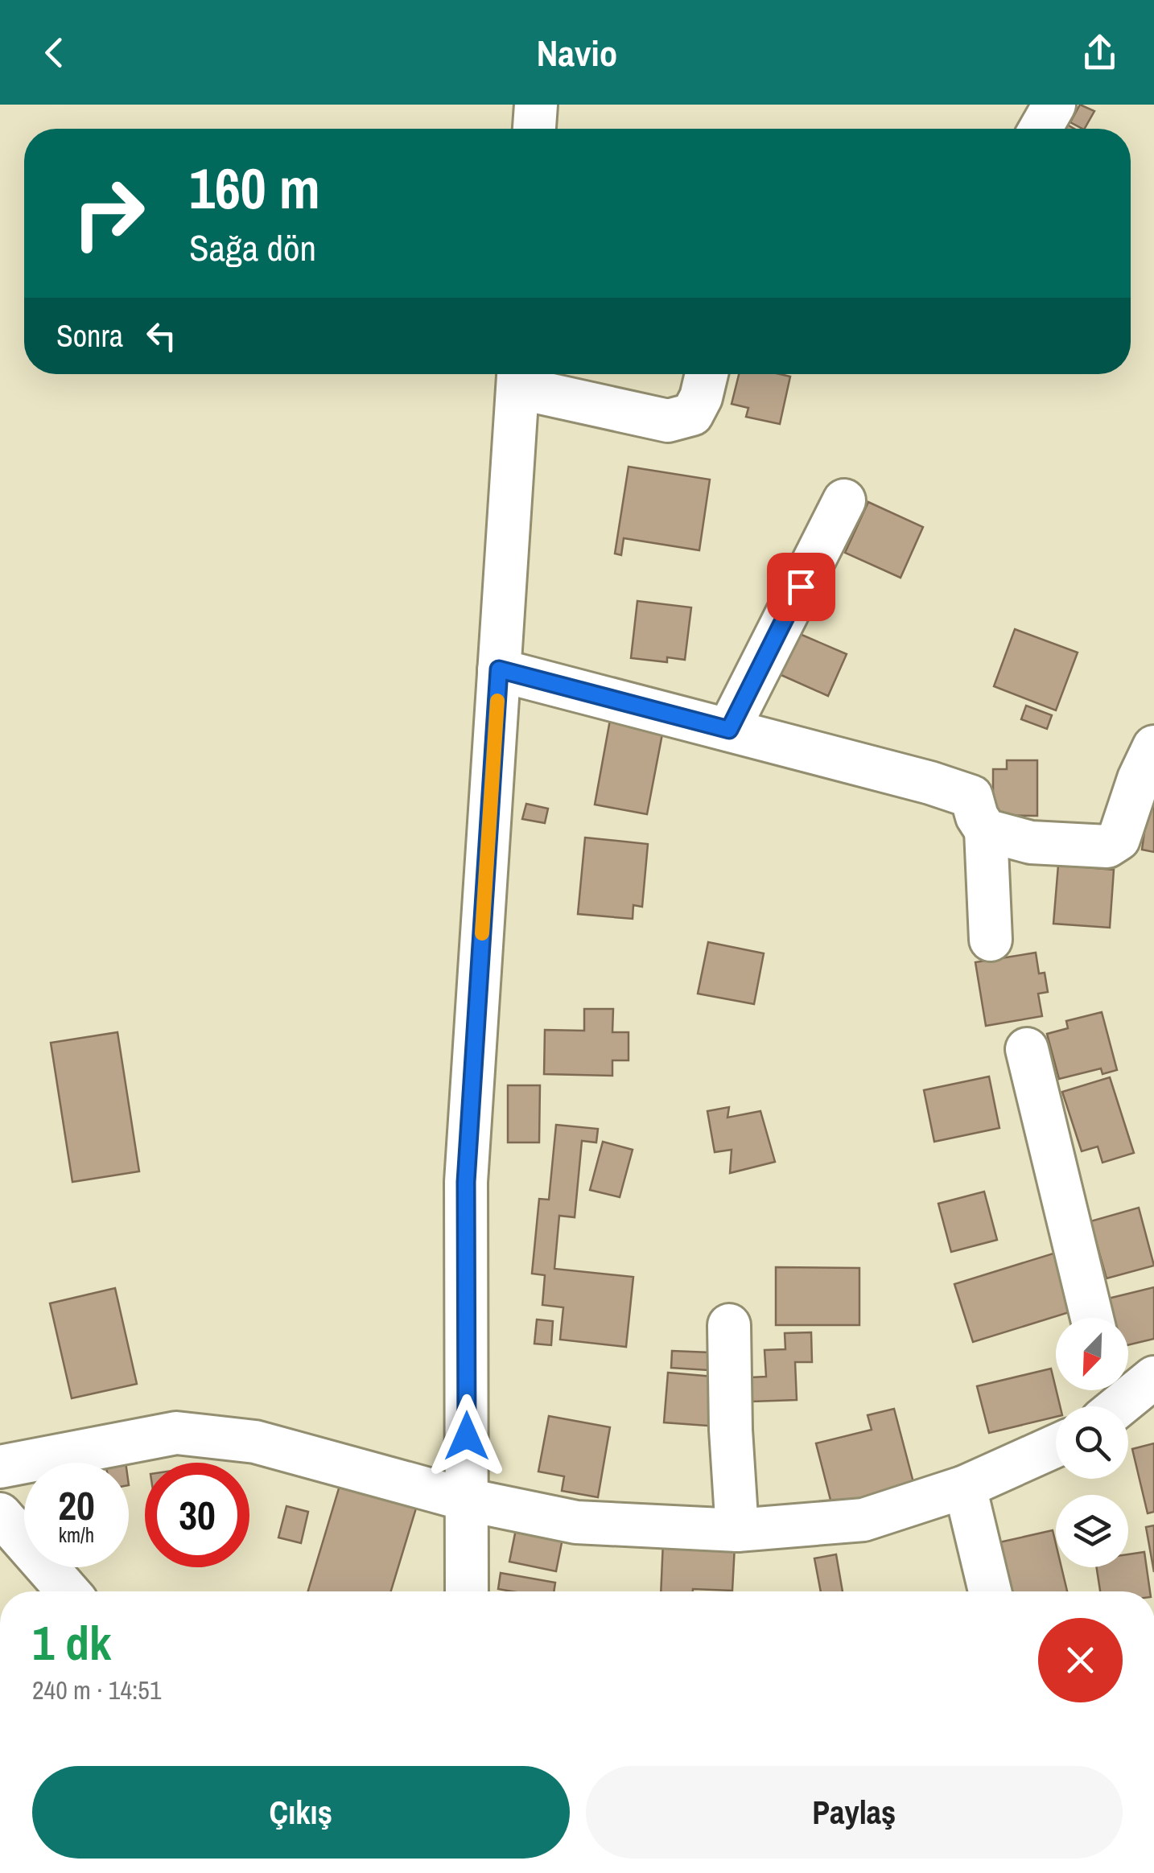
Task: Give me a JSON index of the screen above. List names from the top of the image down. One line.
{"north":"bottom left","page":{"header":"Navio","turn":["160 m","Sağa dön"],"then":"Sonra","speed":"20 km/h","limit":"30","heading":["1 dk","240 m · 14:51"],"buttons":["Çıkış","Paylaş"]}}
